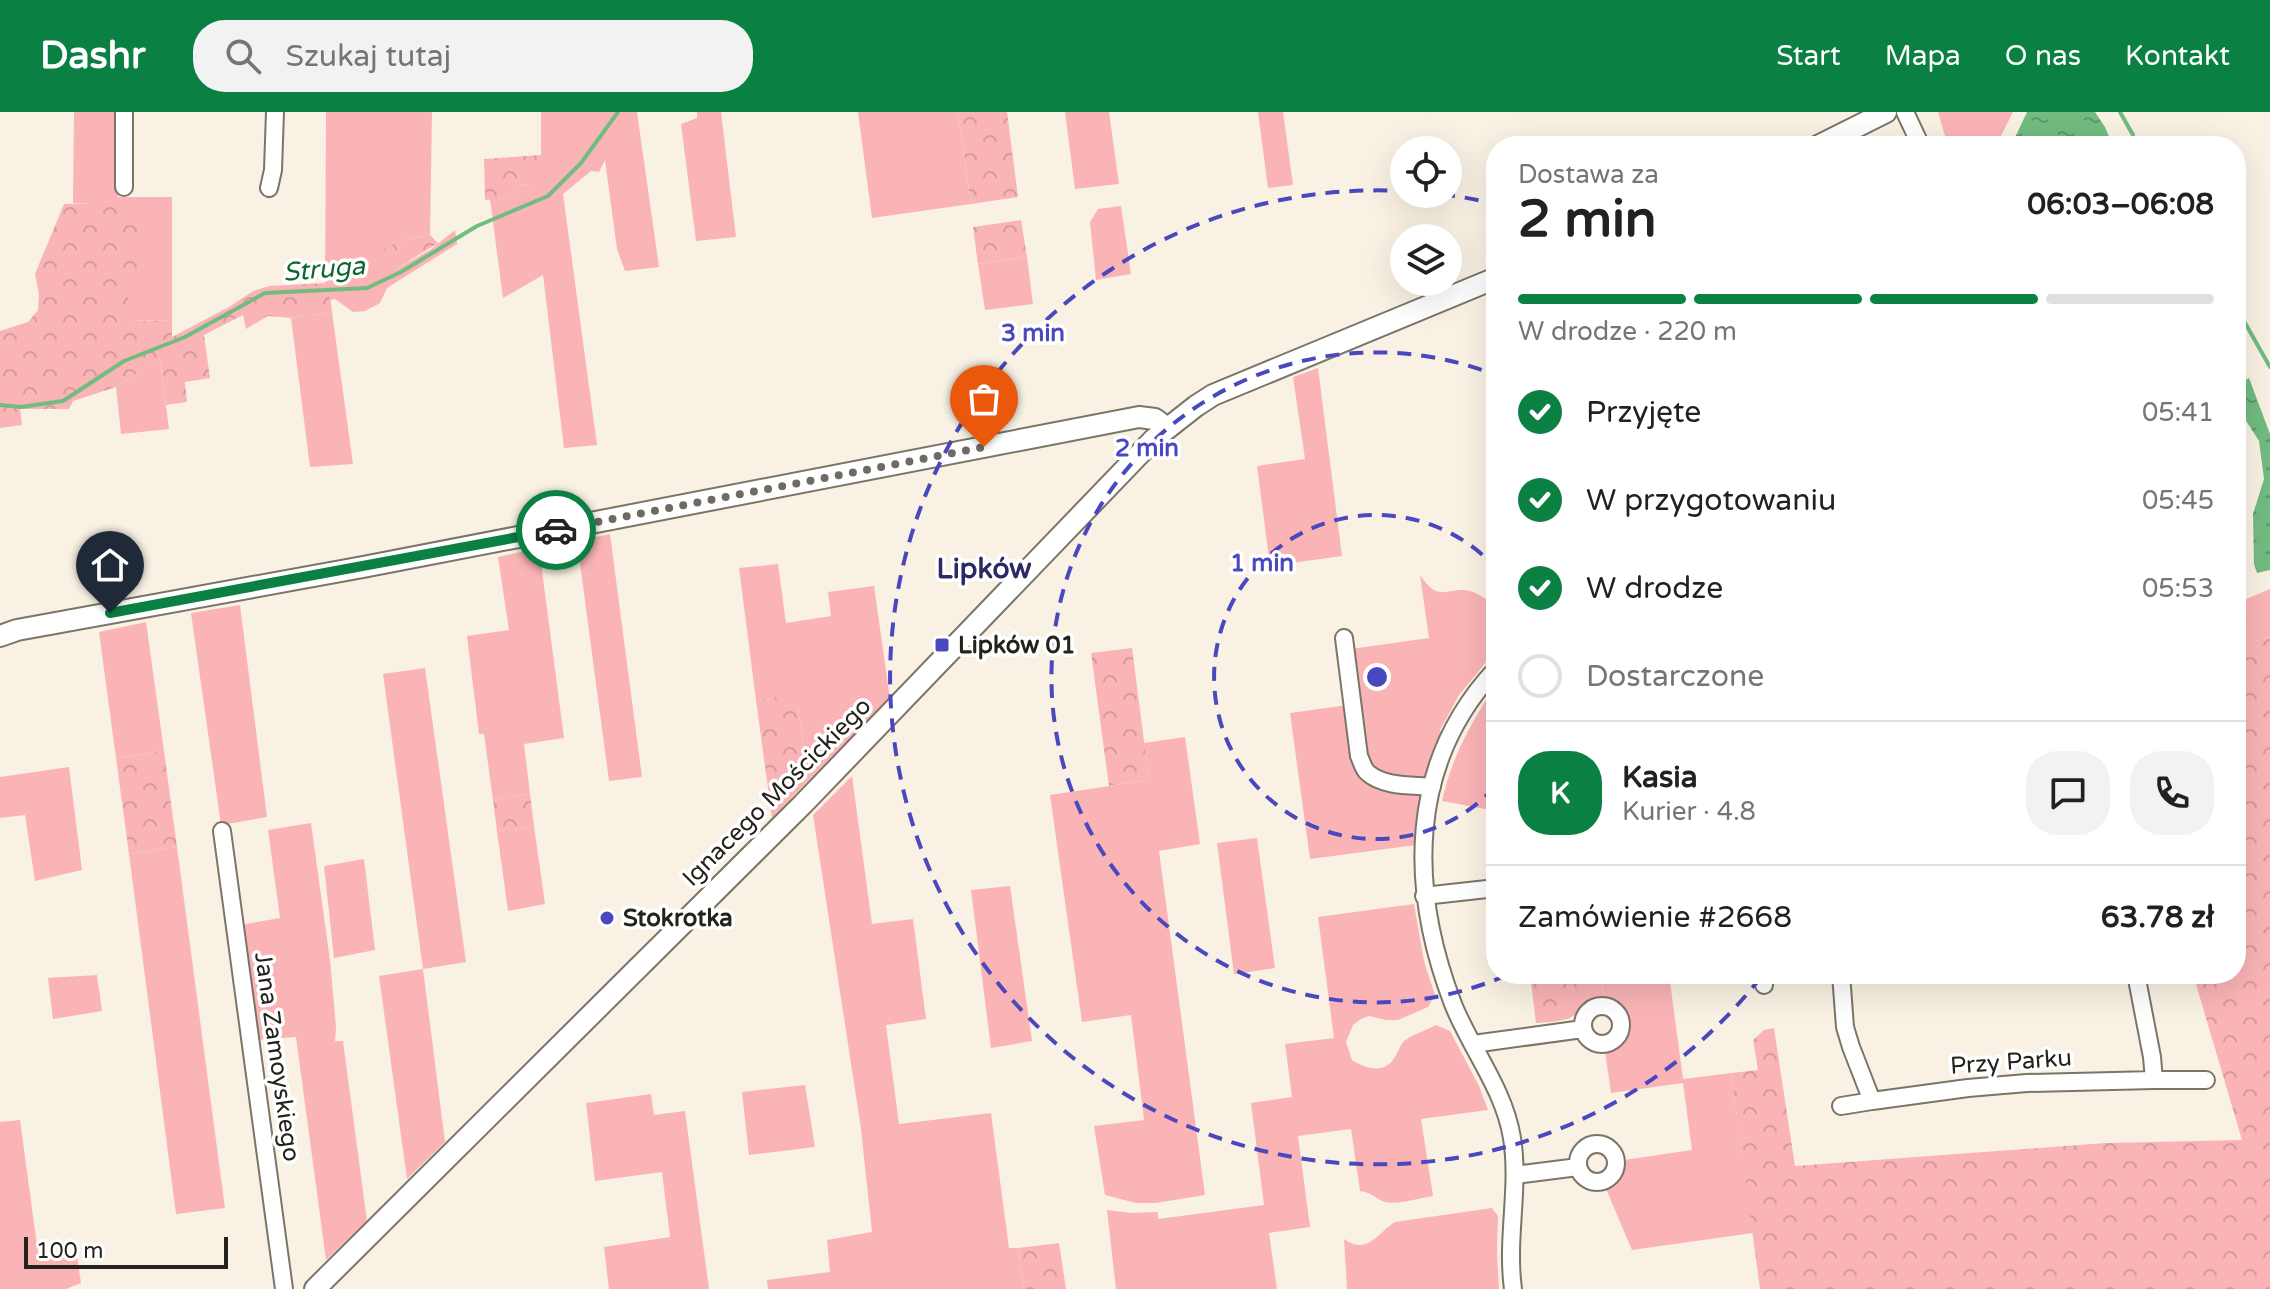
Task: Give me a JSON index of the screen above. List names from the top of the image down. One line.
{"streets":{"street":["Ignacego Mościckiego","Jana Zamoyskiego","Przy Parku"]},"districts":["Lipków"],"water":["Struga"],"places":{"transit":["Lipków 01"],"other":["Stokrotka"]},"scale_bar":"100 m","page":{"header":"Dashr","search":"Szukaj tutaj","nav":["Start","Mapa","O nas","Kontakt"],"heading":["2 min","Dostawa za","06:03–06:08"],"panel":["Kasia","Kurier · 4.8","Zamówienie #2668","63.78 zł"],"bar":"W drodze · 220 m","list":[["Przyjęte","05:41"],["W przygotowaniu","05:45"],["W drodze","05:53"],"Dostarczone"],"round":"K","scale":"100 m"},"rings":["3 min","2 min","1 min"]}
